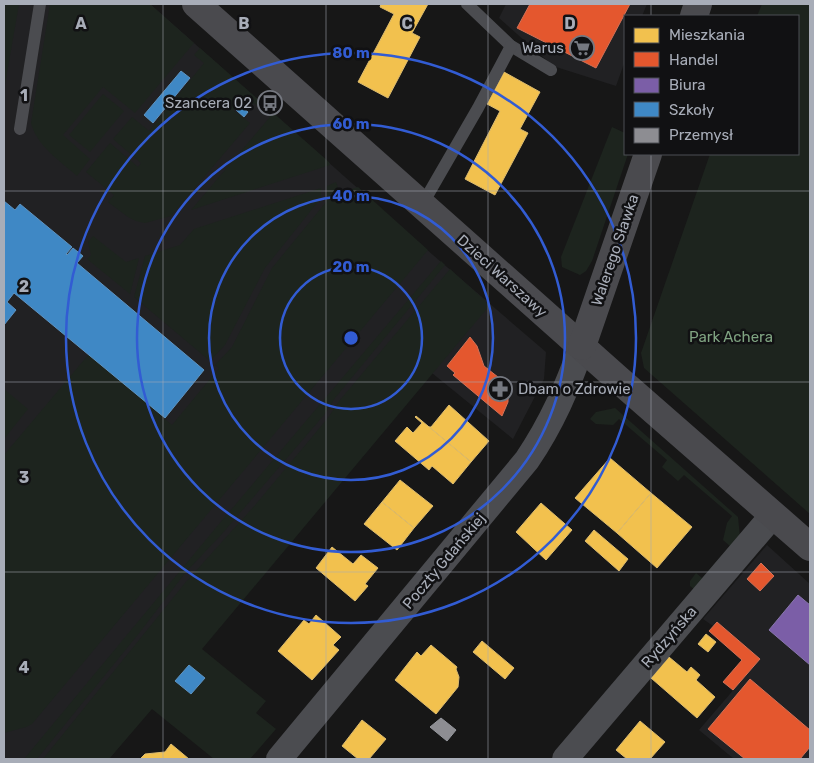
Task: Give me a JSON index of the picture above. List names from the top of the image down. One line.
{"streets":{"street":["Walerego Sławka","Dzieci Warszawy","Poczty Gdańskiej","Rydzyńska"]},"crossings":[["Walerego Sławka","Dzieci Warszawy"],["Walerego Sławka","Poczty Gdańskiej"],["Dzieci Warszawy","Poczty Gdańskiej"],["Dzieci Warszawy","Rydzyńska"]],"parks":["Park Achera"],"places":{"supermarket":["Warus"],"bus stop":["Szancera 02"],"pharmacy":["Dbam o Zdrowie"]},"legend":["Mieszkania","Handel","Biura","Szkoły","Przemysł"],"grid":{"columns":["A","B","C","D"],"rows":["1","2","3","4"]},"rings":["80 m","60 m","40 m","20 m"]}
